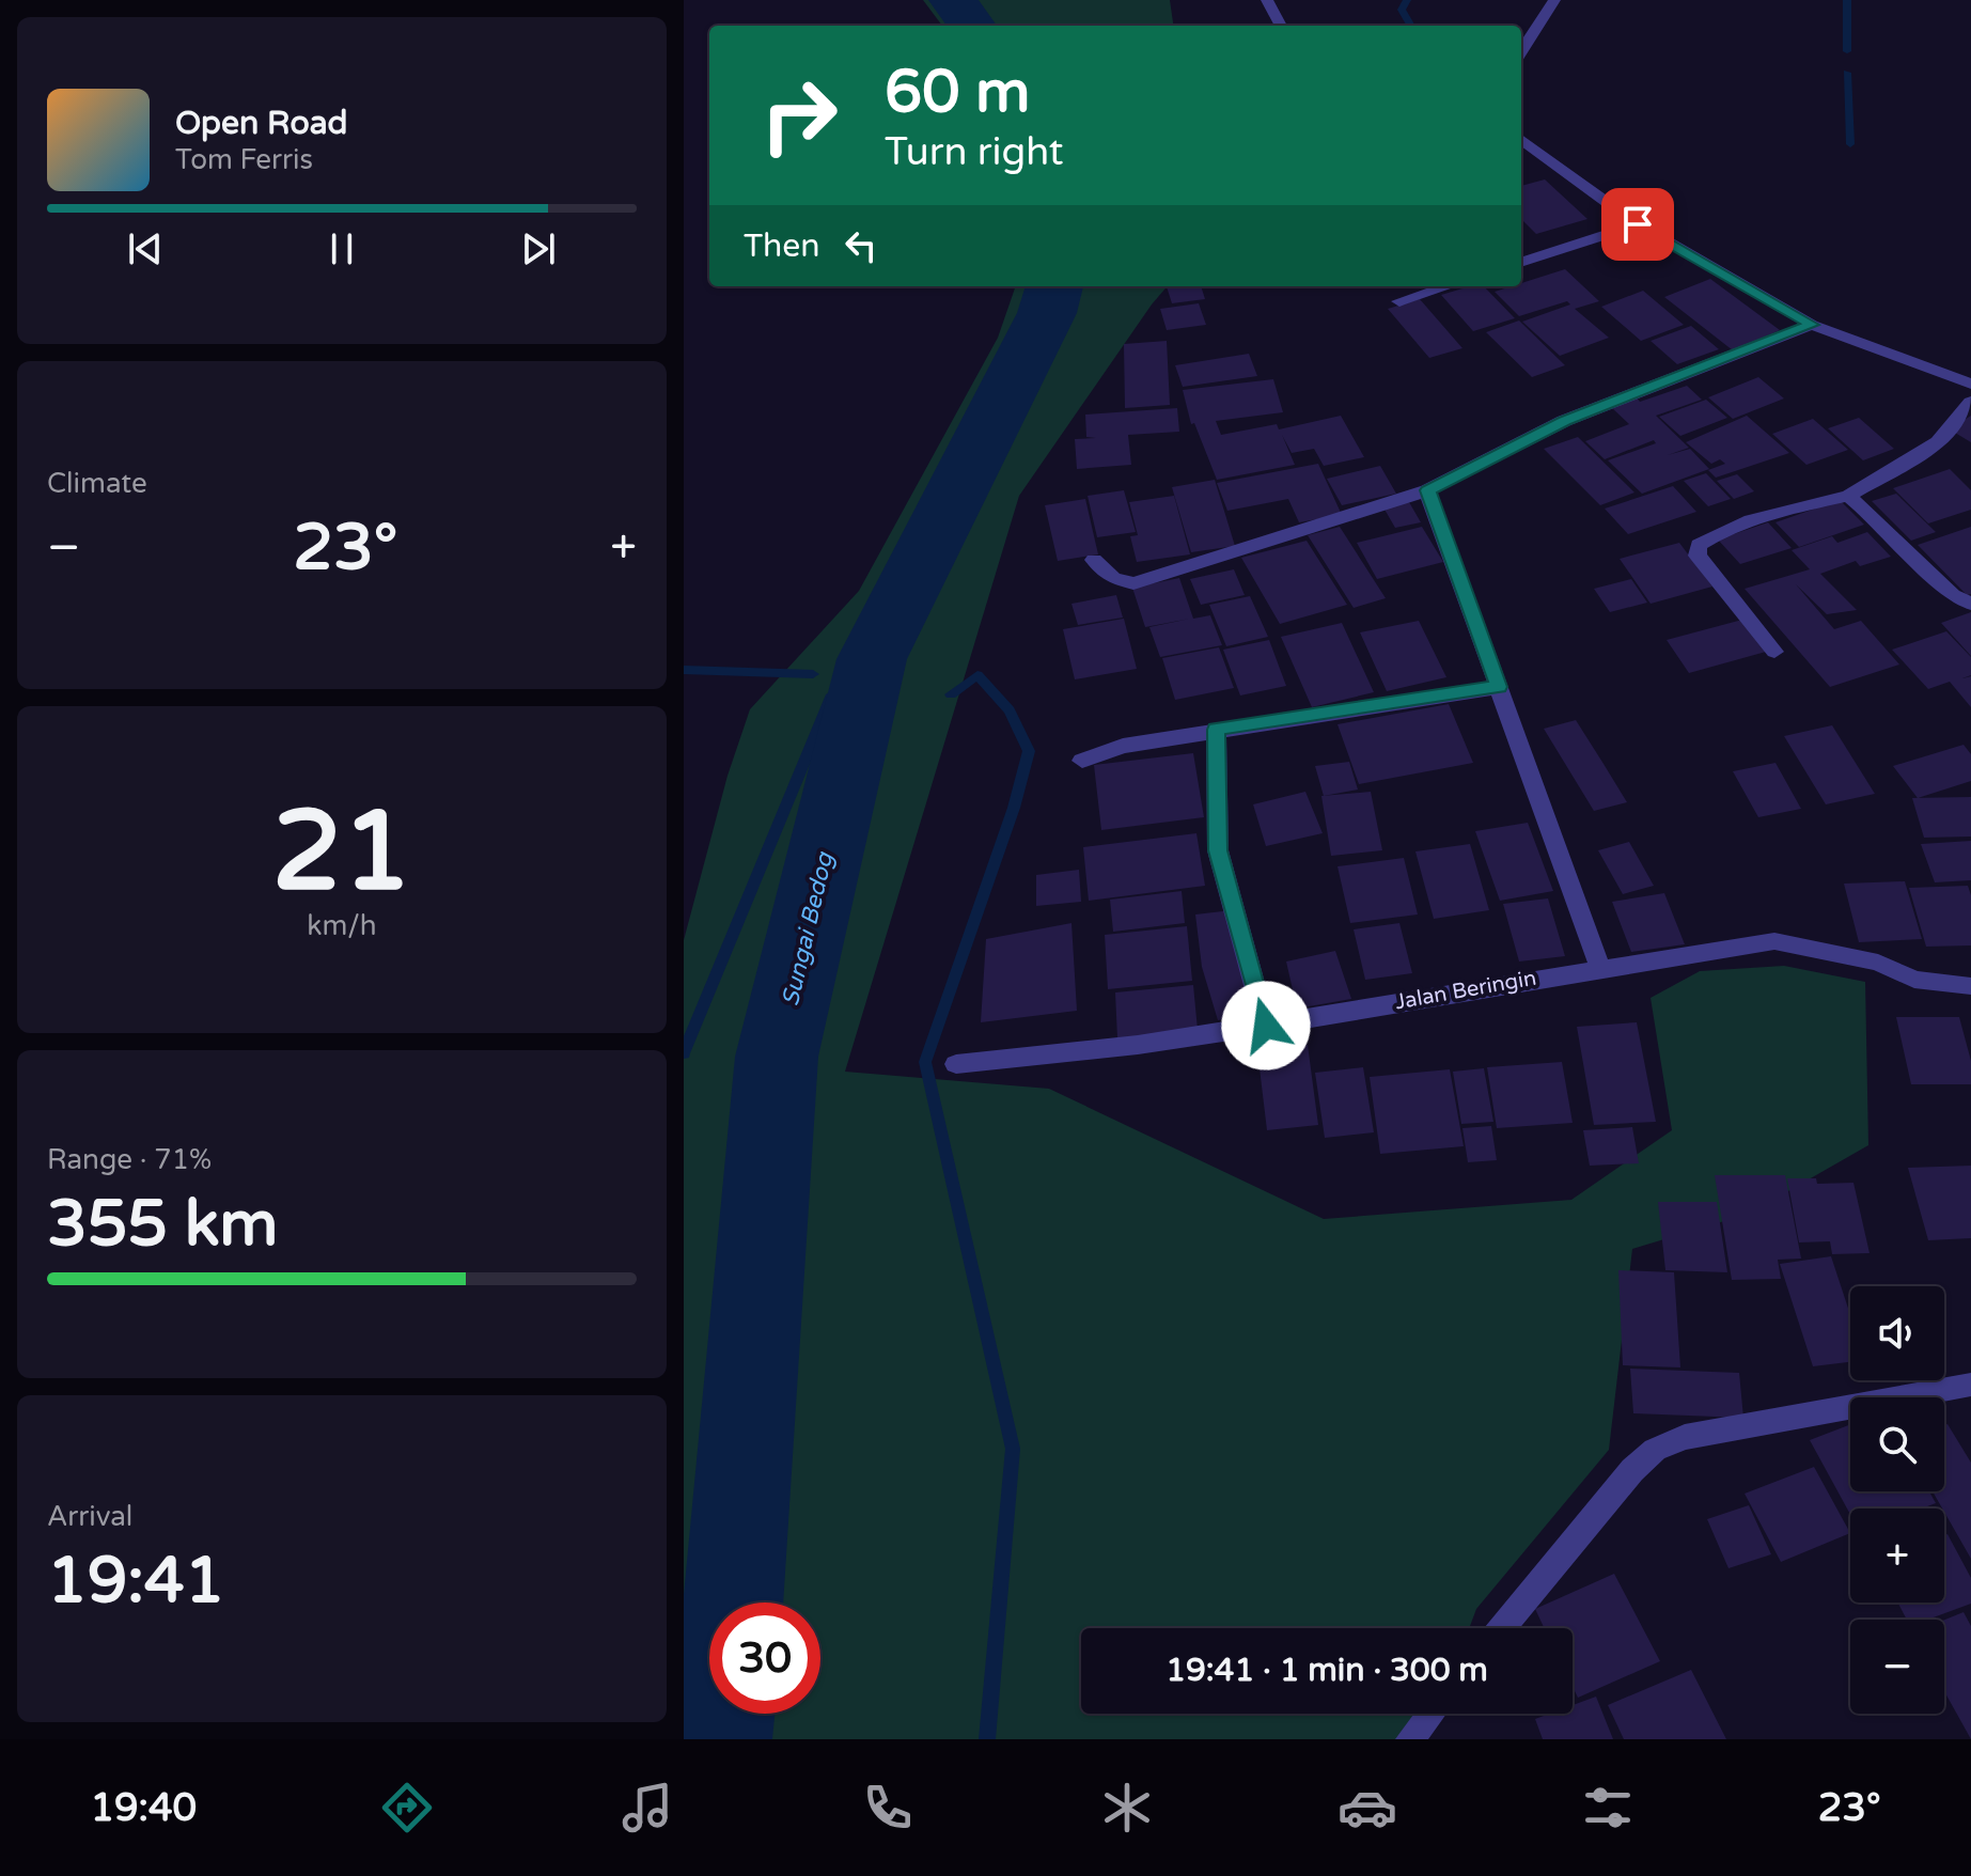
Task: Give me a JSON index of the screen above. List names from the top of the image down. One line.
{"streets":{"street":["Jalan Beringin"]},"water":["Sungai Bedog"],"page":{"turn":["60 m","Turn right"],"song":["Open Road","Tom Ferris"],"then":"Then","tile":["Climate",["21","km/h"],["Range · 71%","355 km"],["Arrival","19:41"]],"heat":["−","23°","+"],"map_buttons":["+","−"],"limit":"30","trip":"19:41 · 1 min · 300 m","tabs":["19:40","23°"]}}
